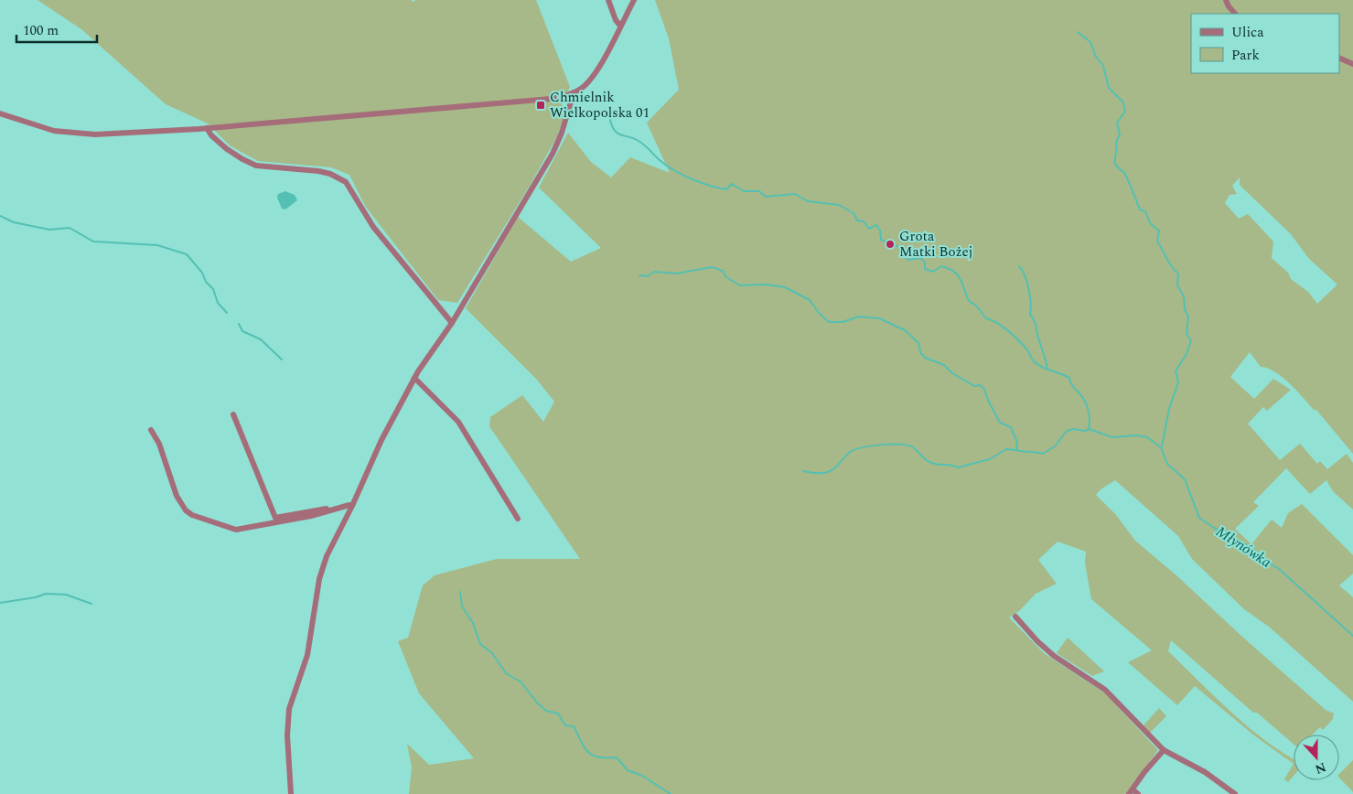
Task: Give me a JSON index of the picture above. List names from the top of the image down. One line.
{"water":["Młynówka"],"places":{"transit":["Chmielnik Wielkopolska 01"],"other":["Grota Matki Bożej"]},"legend":["Ulica","Park"],"scale_bar":"100 m","north":"bottom"}
